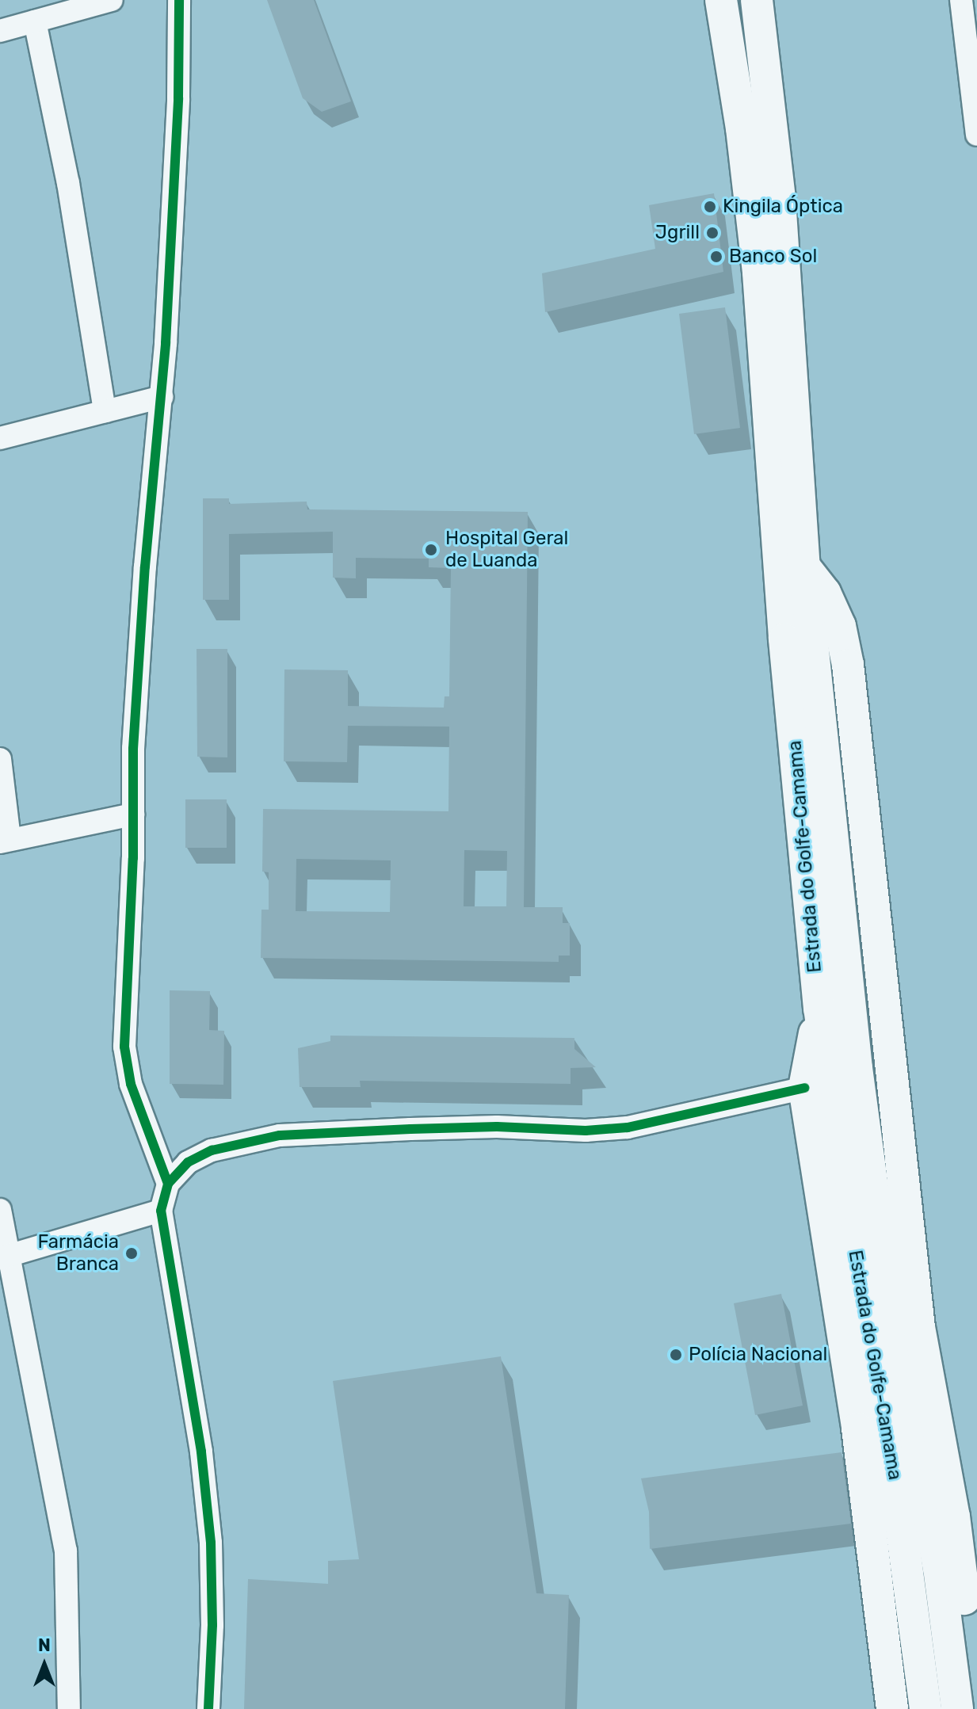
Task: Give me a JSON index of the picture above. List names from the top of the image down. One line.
{"streets":{"highway":["Estrada do Golfe-Camama"]},"places":["Kingila Óptica","Jgrill","Banco Sol","Hospital Geral de Luanda","Farmácia Branca","Polícia Nacional"],"north":"top"}
